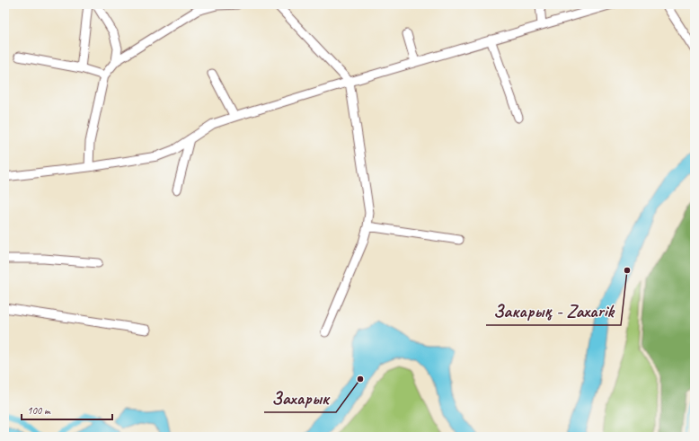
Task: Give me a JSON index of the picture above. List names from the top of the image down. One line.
{"places":["Закарық - Zaxarik","Захарык"],"scale_bar":"100 m"}
